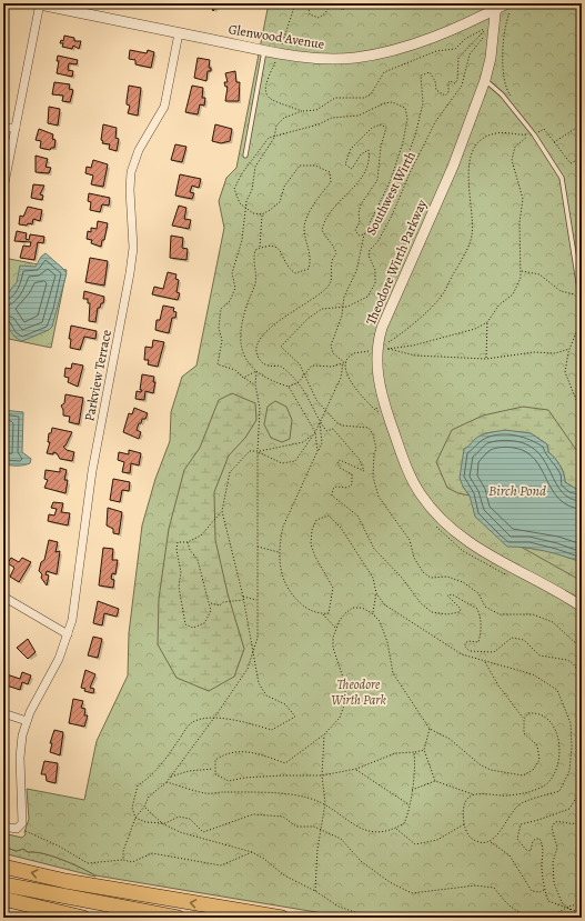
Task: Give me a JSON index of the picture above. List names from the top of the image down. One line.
{"streets":{"street":["Glenwood Avenue","Theodore Wirth Parkway","Parkview Terrace"],"path":["Southwest Wirth"]},"crossings":[["Glenwood Avenue","Theodore Wirth Parkway"],["Glenwood Avenue","Parkview Terrace"]],"water":["Birch Pond"],"parks":["Theodore Wirth Park"]}
